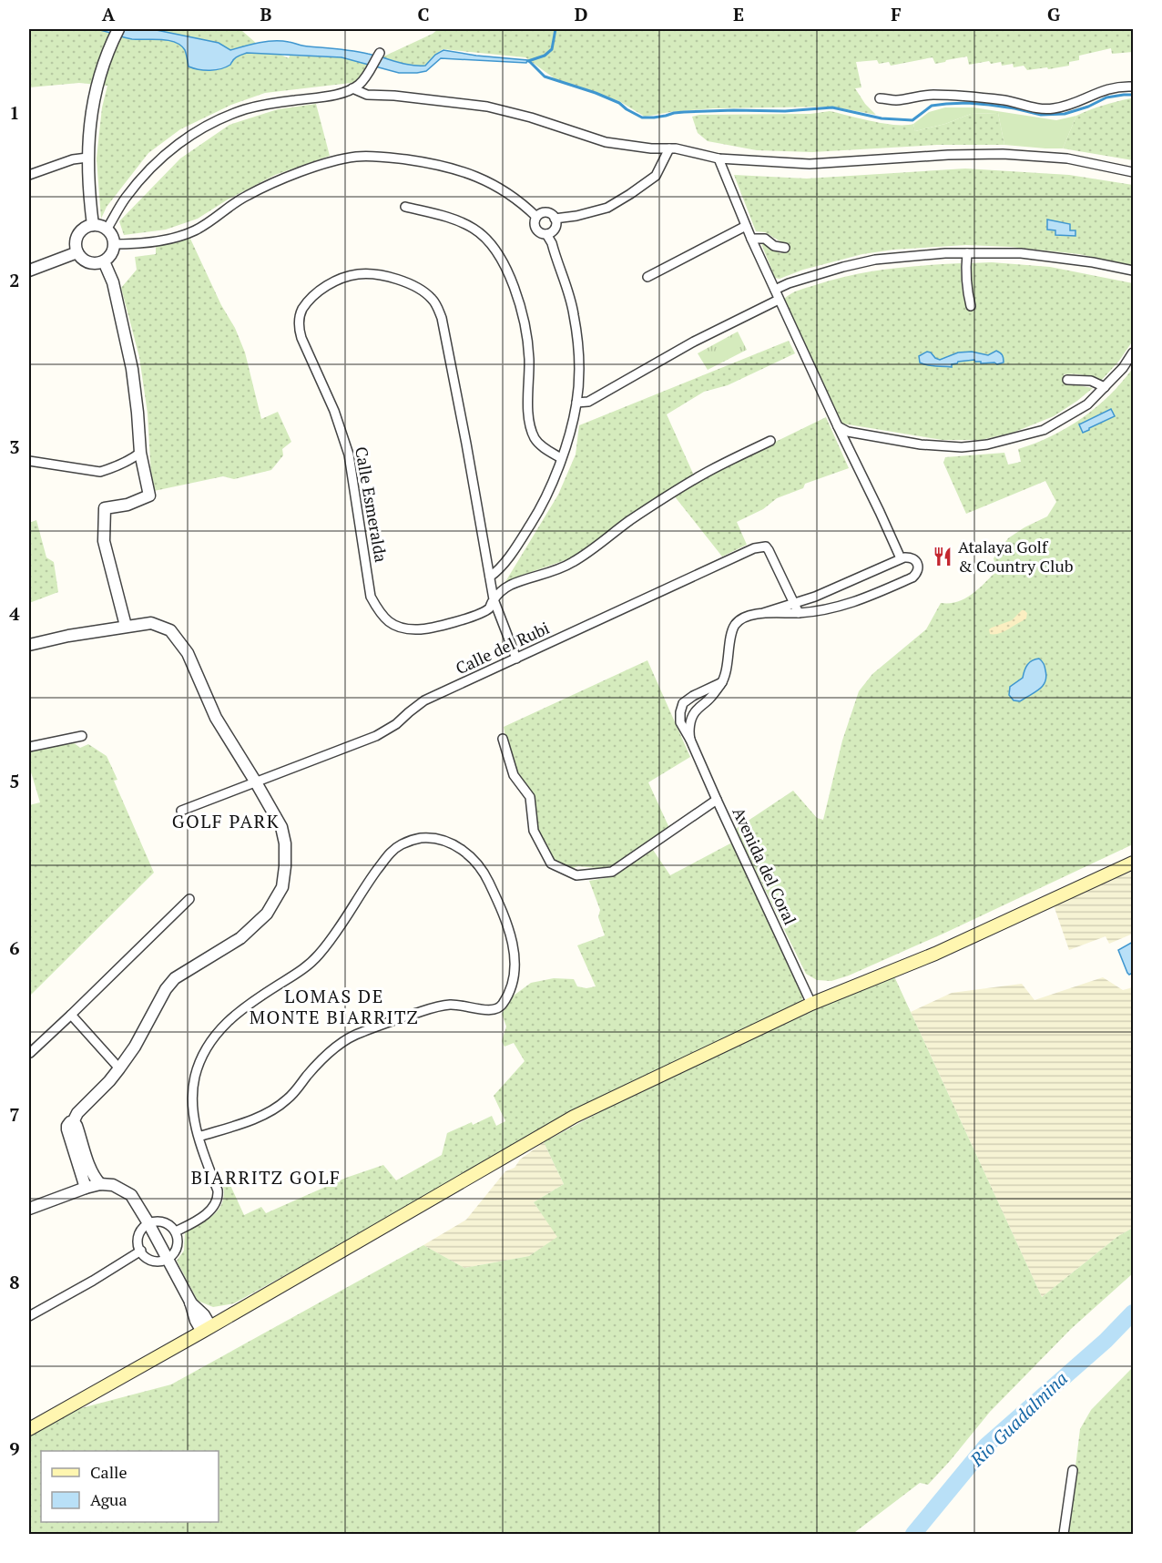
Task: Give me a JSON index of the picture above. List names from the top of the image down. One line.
{"streets":{"street":["Calle Esmeralda","Calle del Rubi","Avenida del Coral"]},"crossings":[["Calle Esmeralda","Calle del Rubi"]],"districts":["GOLF PARK","LOMAS DE MONTE BIARRITZ","BIARRITZ GOLF"],"water":["Rio Guadalmina"],"places":{"restaurant":["Atalaya Golf & Country Club"]},"legend":["Calle","Agua"],"grid":{"columns":["A","B","C","D","E","F","G"],"rows":["1","2","3","4","5","6","7","8","9"]}}
